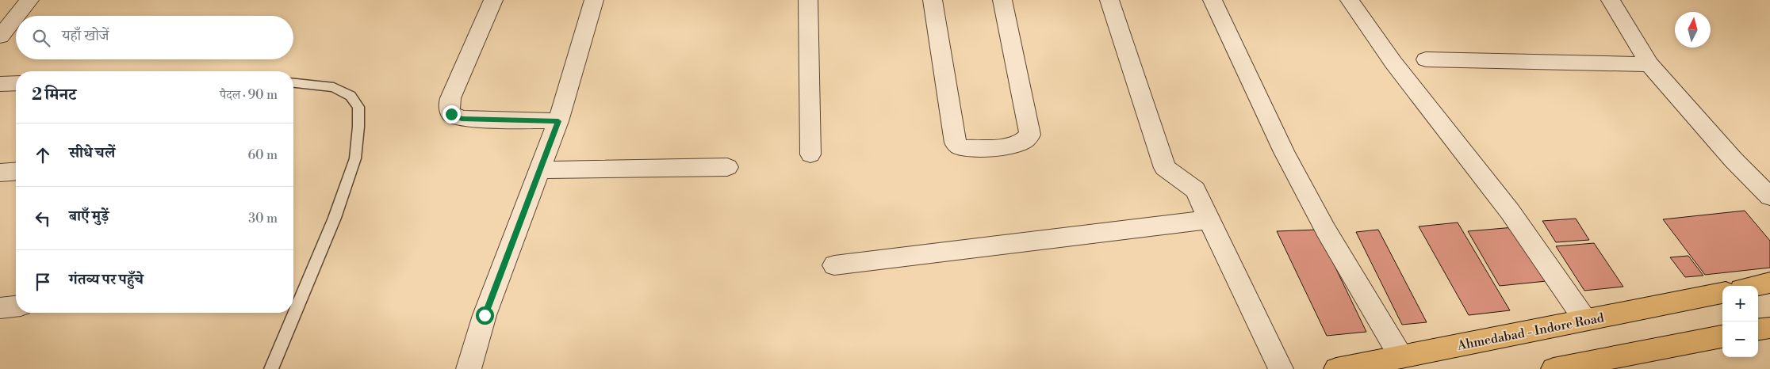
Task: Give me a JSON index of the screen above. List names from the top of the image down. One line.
{"streets":{"highway":["Ahmedabad - Indore Road"]},"north":"top","page":{"search":"यहाँ खोजें","heading":["2 मिनट","पैदल · 90 m"],"list":[["सीधे चलें","60 m"],["बाएँ मुड़ें","30 m"],"गंतव्य पर पहुँचे"],"map_buttons":["+","−"]}}
